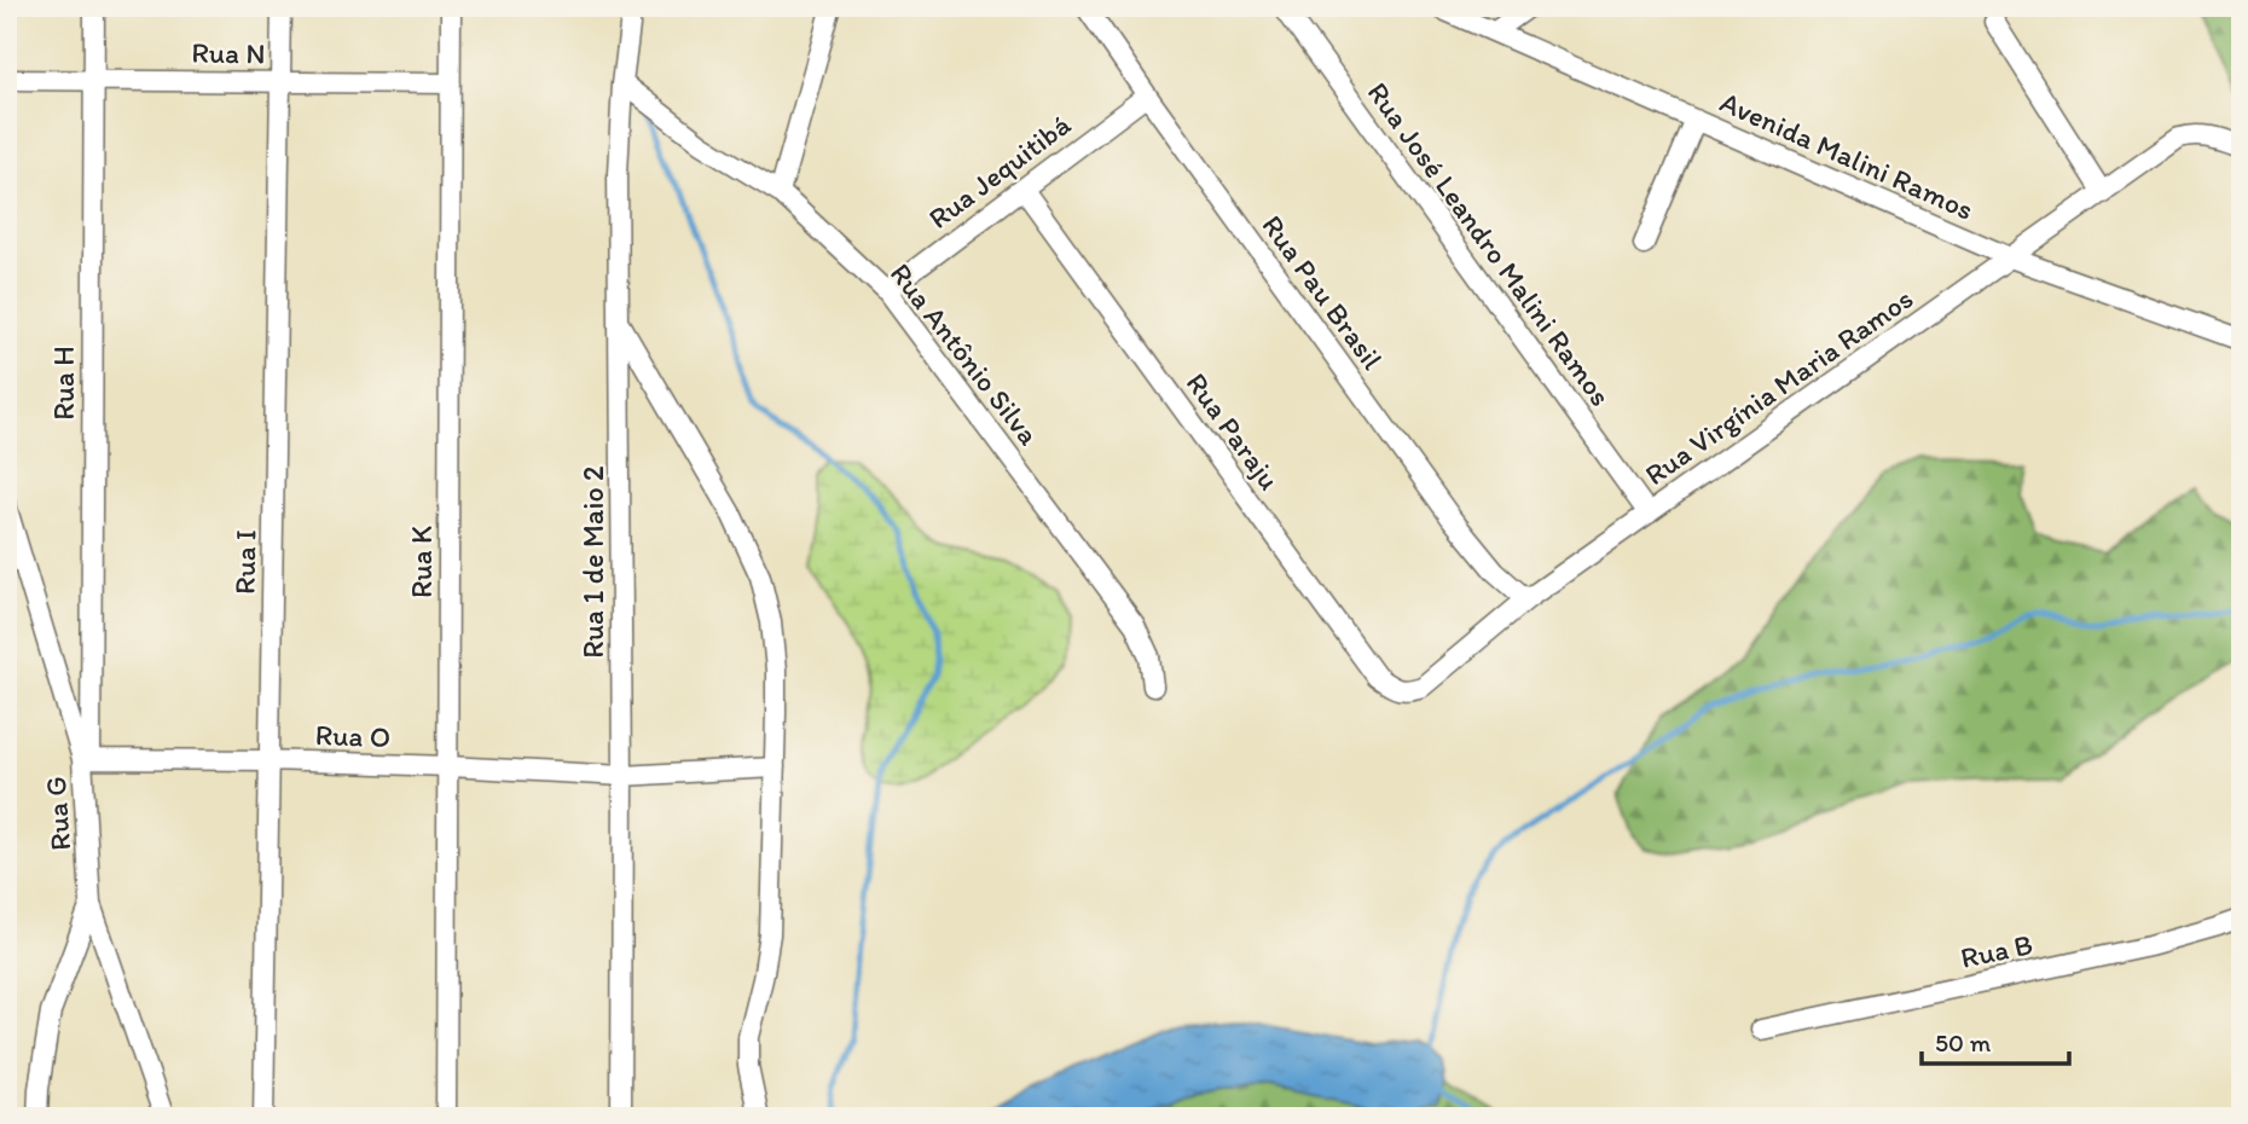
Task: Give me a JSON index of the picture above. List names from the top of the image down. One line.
{"streets":{"street":["Rua N","Avenida Malini Ramos","Rua Jequitibá","Rua José Leandro Malini Ramos","Rua Pau Brasil","Rua Antônio Silva","Rua H","Rua Virgínia Maria Ramos","Rua Paraju","Rua I","Rua K","Rua 1 de Maio 2","Rua O","Rua G","Rua B"]},"crossings":[["Rua N","Rua H"],["Rua N","Rua I"],["Rua N","Rua K"],["Avenida Malini Ramos","Rua Virgínia Maria Ramos"],["Rua Jequitibá","Rua Pau Brasil"],["Rua Jequitibá","Rua Antônio Silva"],["Rua Jequitibá","Rua Paraju"],["Rua José Leandro Malini Ramos","Rua Virgínia Maria Ramos"],["Rua Pau Brasil","Rua Virgínia Maria Ramos"],["Rua Antônio Silva","Rua 1 de Maio 2"],["Rua H","Rua O"],["Rua H","Rua G"],["Rua Virgínia Maria Ramos","Rua Paraju"],["Rua I","Rua O"],["Rua K","Rua O"],["Rua 1 de Maio 2","Rua O"],["Rua O","Rua G"]],"scale_bar":"50 m"}
